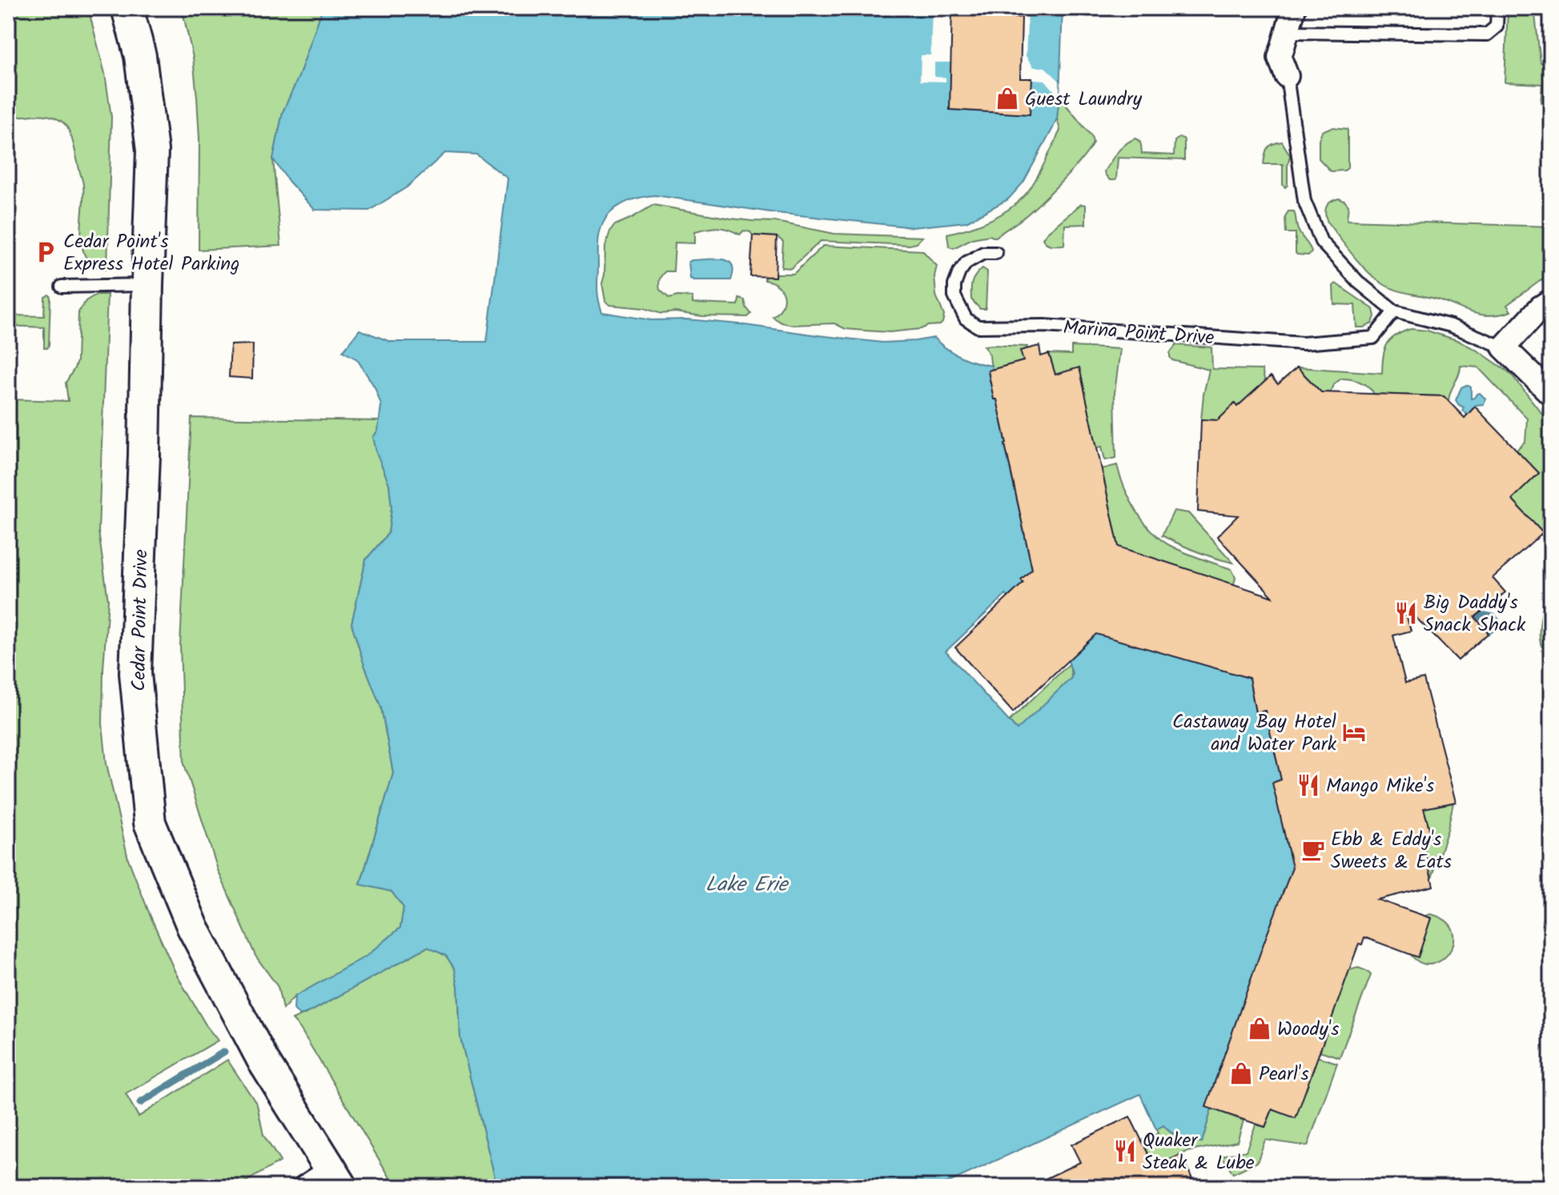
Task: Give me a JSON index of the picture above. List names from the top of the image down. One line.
{"streets":{"main road":["Cedar Point Drive"],"lane":["Marina Point Drive"]},"water":["Lake Erie"],"places":{"shop":["Guest Laundry","Woody's","Pearl's"],"parking":["Cedar Point's Express Hotel Parking"],"restaurant":["Big Daddy's Snack Shack","Mango Mike's","Quaker Steak & Lube"],"hotel":["Castaway Bay Hotel and Water Park"],"cafe":["Ebb & Eddy's Sweets & Eats"]}}
